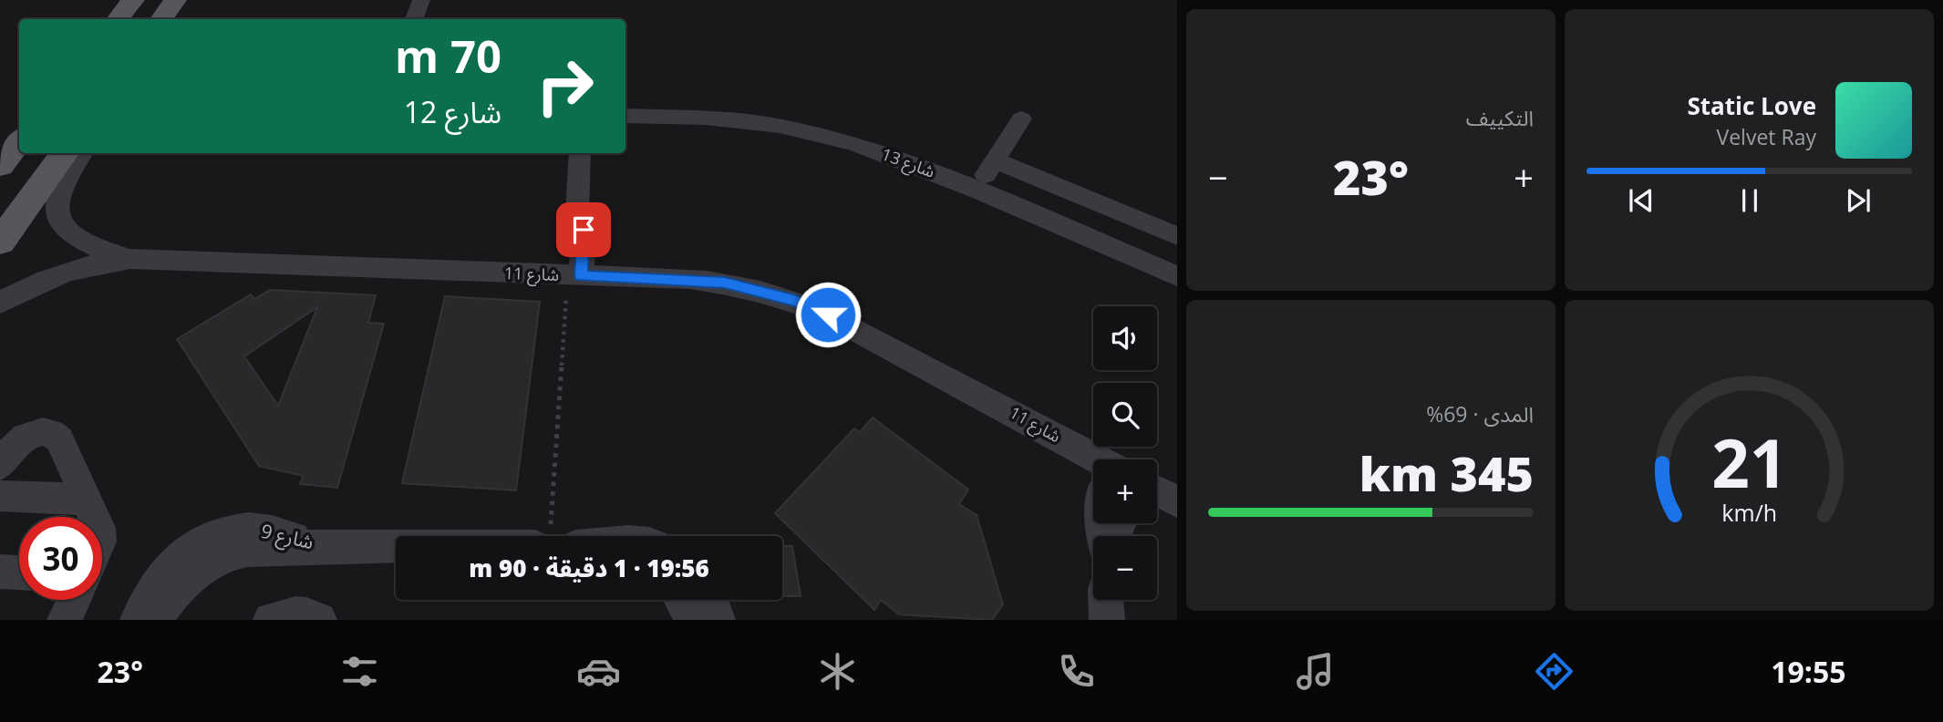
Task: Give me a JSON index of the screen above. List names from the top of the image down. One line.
{"streets":{"street":["شارع 13","شارع 11","شارع 9"]},"page":{"tile":["التكييف",["المدى · 69%","345 km"]],"turn":["70 m","شارع 12"],"song":["Static Love","Velvet Ray"],"heat":["−","23°","+"],"map_buttons":["+","−"],"limit":"30","trip":"19:56 · 1 دقيقة · 90 m","tabs":["19:55","23°"],"gauge":["21","km/h"]}}
